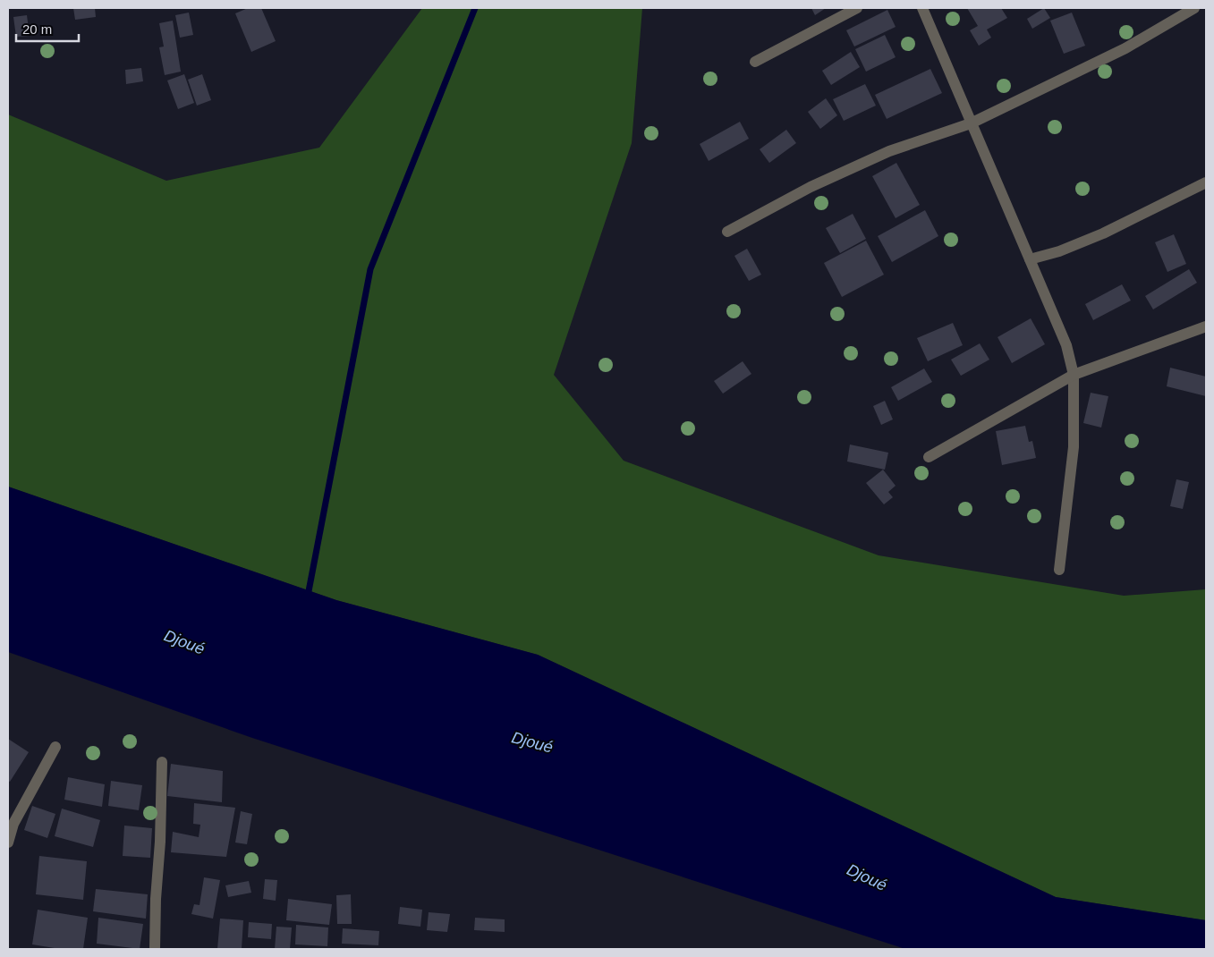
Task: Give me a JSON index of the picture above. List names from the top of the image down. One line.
{"water":["Djoué"],"scale_bar":"20 m"}
